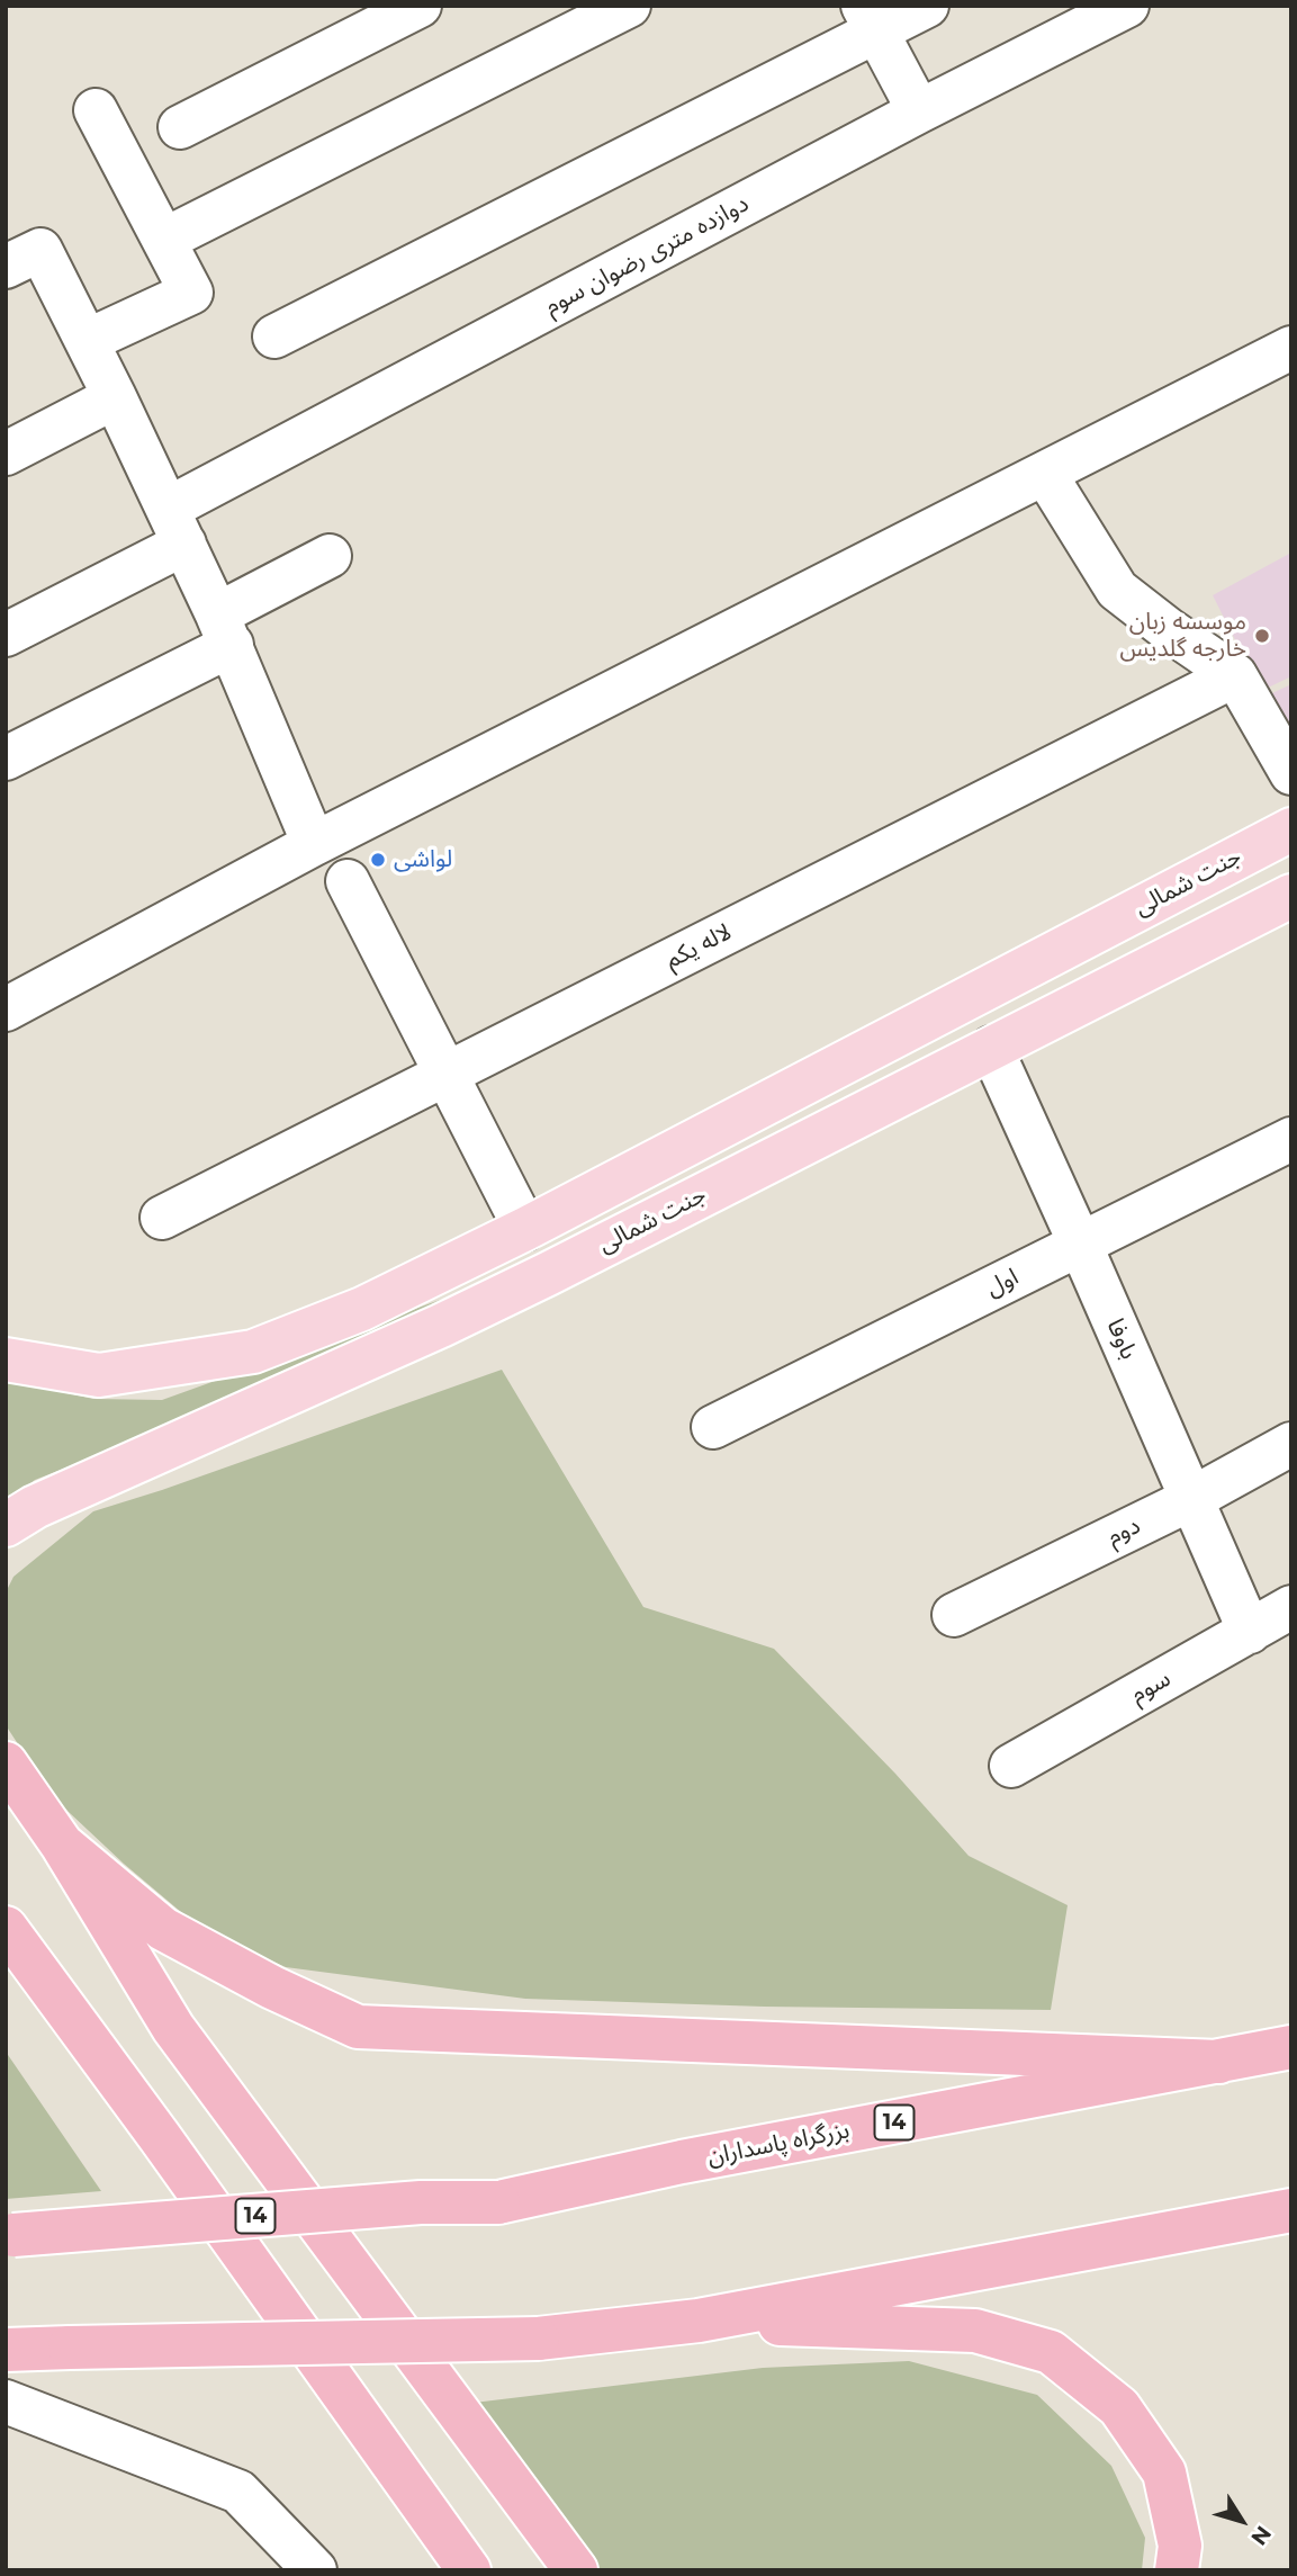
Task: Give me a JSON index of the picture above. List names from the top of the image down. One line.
{"streets":{"highway":["14","بزرگراه پاسداران"],"main road":["جنت شمالی"],"street":["دوازده متری رضوان سوم","لاله یکم","اول","باوفا","دوم","سوم"]},"crossings":[["جنت شمالی","باوفا"],["اول","باوفا"],["باوفا","دوم"],["باوفا","سوم"]],"places":["موسسه زبان خارجه گلدیس","لواشی"],"north":"bottom right"}
